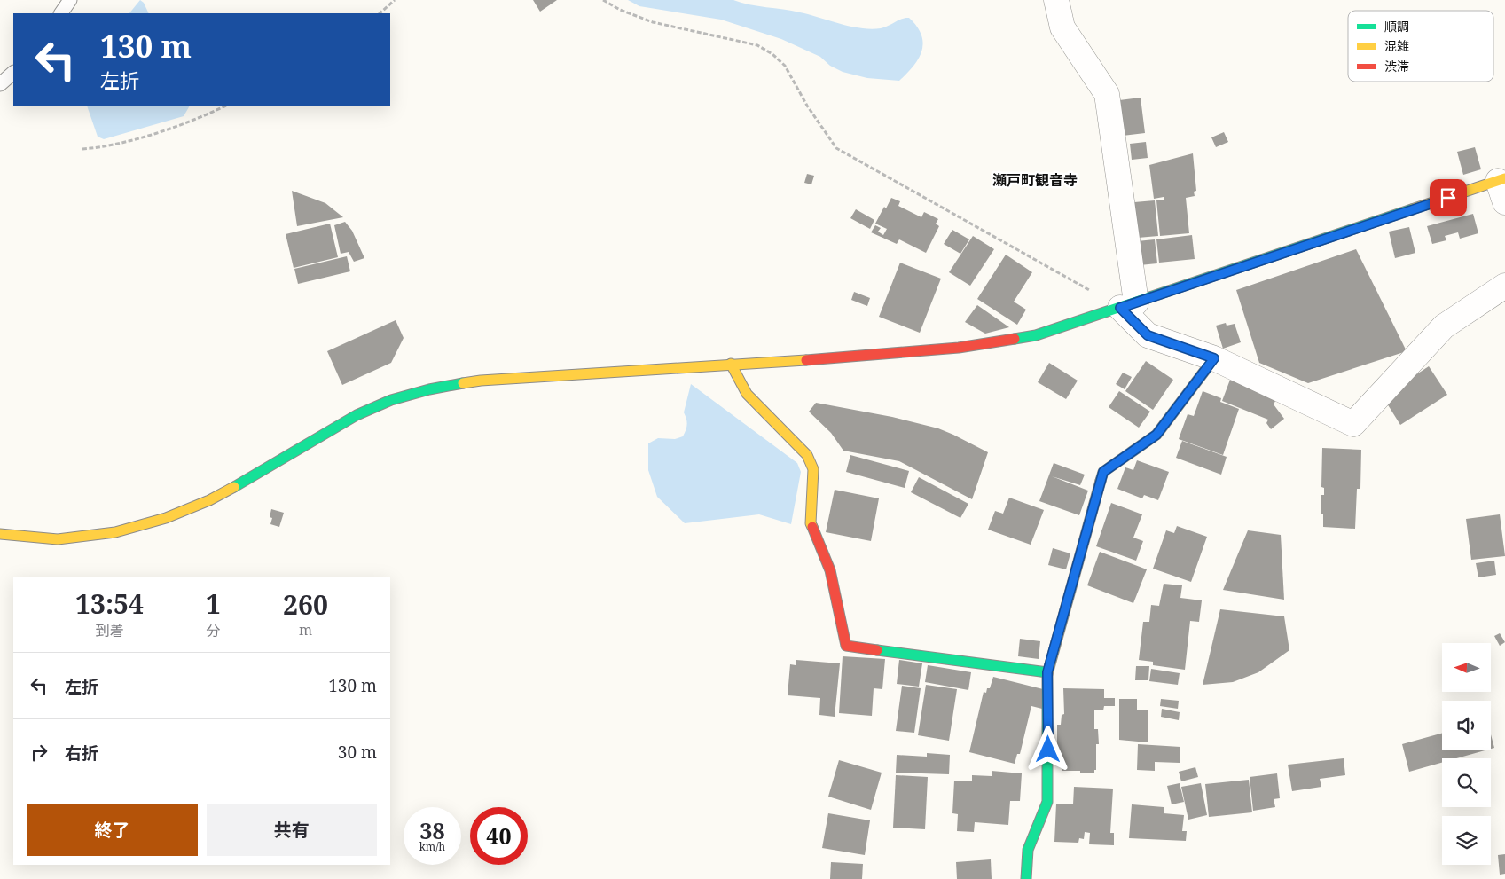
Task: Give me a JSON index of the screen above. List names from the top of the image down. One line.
{"districts":["瀬戸町観音寺"],"legend":["順調","混雑","渋滞"],"north":"left","page":{"turn":["130 m","左折"],"eta":["13:54","到着","1","分","260","m"],"list":[{"name":"左折","value":"130 m"},{"name":"右折","value":"30 m"}],"buttons":["終了","共有"],"speed":"38 km/h","limit":"40"}}
